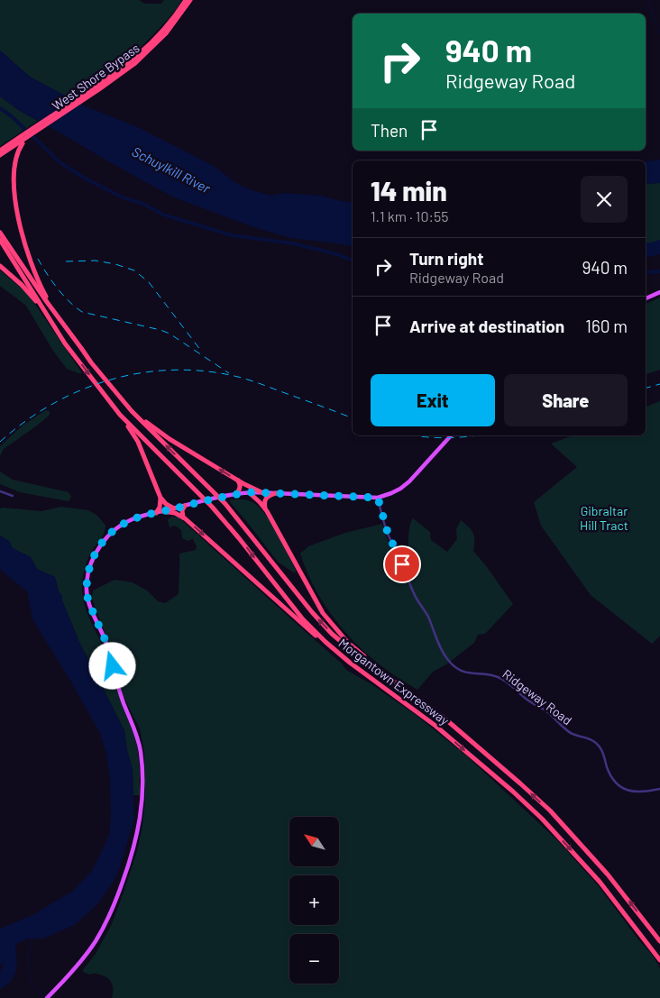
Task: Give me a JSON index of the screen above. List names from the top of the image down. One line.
{"streets":{"highway":["West Shore Bypass","Morgantown Expressway"],"street":["Ridgeway Road"]},"water":["Schuylkill River"],"parks":["Gibraltar Hill Tract"],"north":"top left","page":{"turn":["940 m","Ridgeway Road"],"then":"Then","heading":["14 min","1.1 km · 10:55"],"list":[{"name":"Turn right","note":"Ridgeway Road","value":"940 m"},{"name":"Arrive at destination","value":"160 m"}],"buttons":["Exit","Share"],"map_buttons":["+","−"]}}
